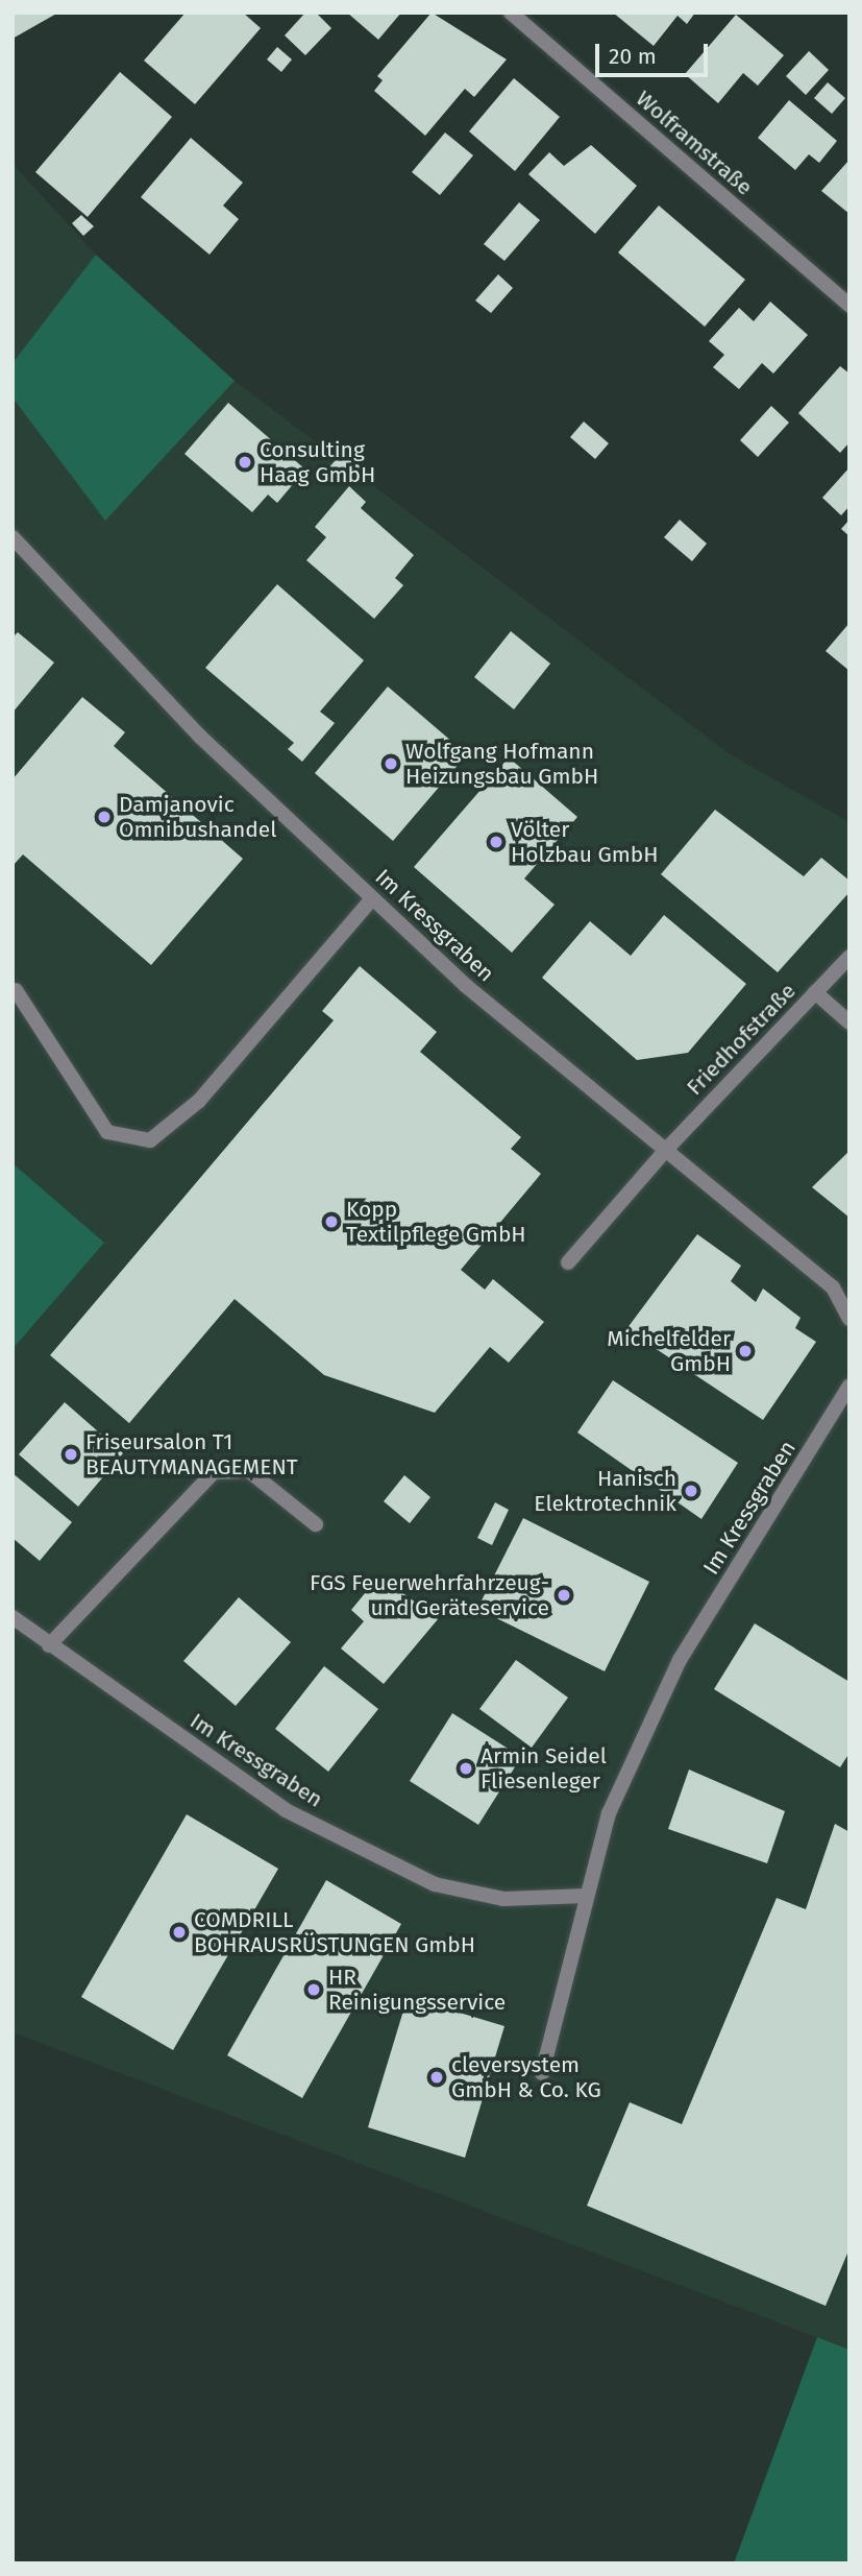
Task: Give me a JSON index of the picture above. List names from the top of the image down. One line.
{"streets":{"street":["Wolframstraße","Im Kressgraben","Friedhofstraße"]},"crossings":[["Im Kressgraben","Friedhofstraße"]],"places":["Consulting Haag GmbH","Wolfgang Hofmann Heizungsbau GmbH","Damjanovic Omnibushandel","Völter Holzbau GmbH","Kopp Textilpflege GmbH","Michelfelder GmbH","Friseursalon T1 BEAUTYMANAGEMENT","Hanisch Elektrotechnik","FGS Feuerwehrfahrzeug- und Geräteservice","Armin Seidel Fliesenleger","COMDRILL BOHRAUSRÜSTUNGEN GmbH","HR Reinigungsservice","cleversystem GmbH & Co. KG"],"scale_bar":"20 m"}
